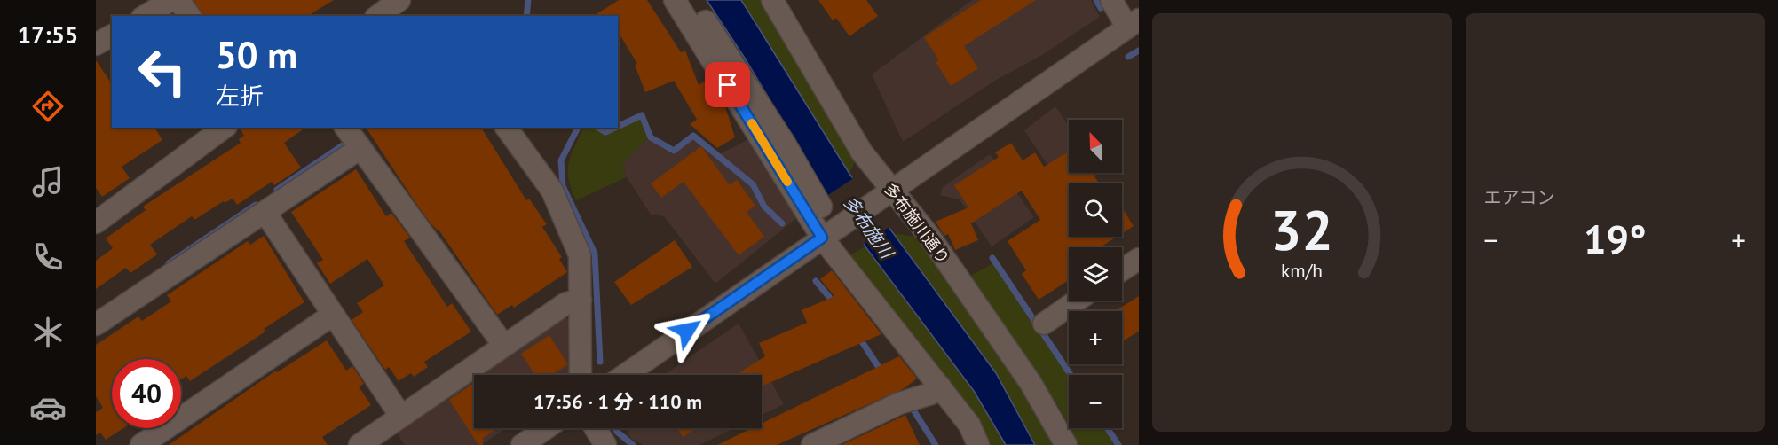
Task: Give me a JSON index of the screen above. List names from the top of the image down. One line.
{"streets":{"street":["多布施川通り"]},"water":["多布施川"],"north":"top left","page":{"tabs":"17:55","tile":"エアコン","turn":["50 m","左折"],"map_buttons":["+","−"],"heat":["−","19°","+"],"limit":"40","trip":"17:56 · 1 分 · 110 m","gauge":["32","km/h"]}}
